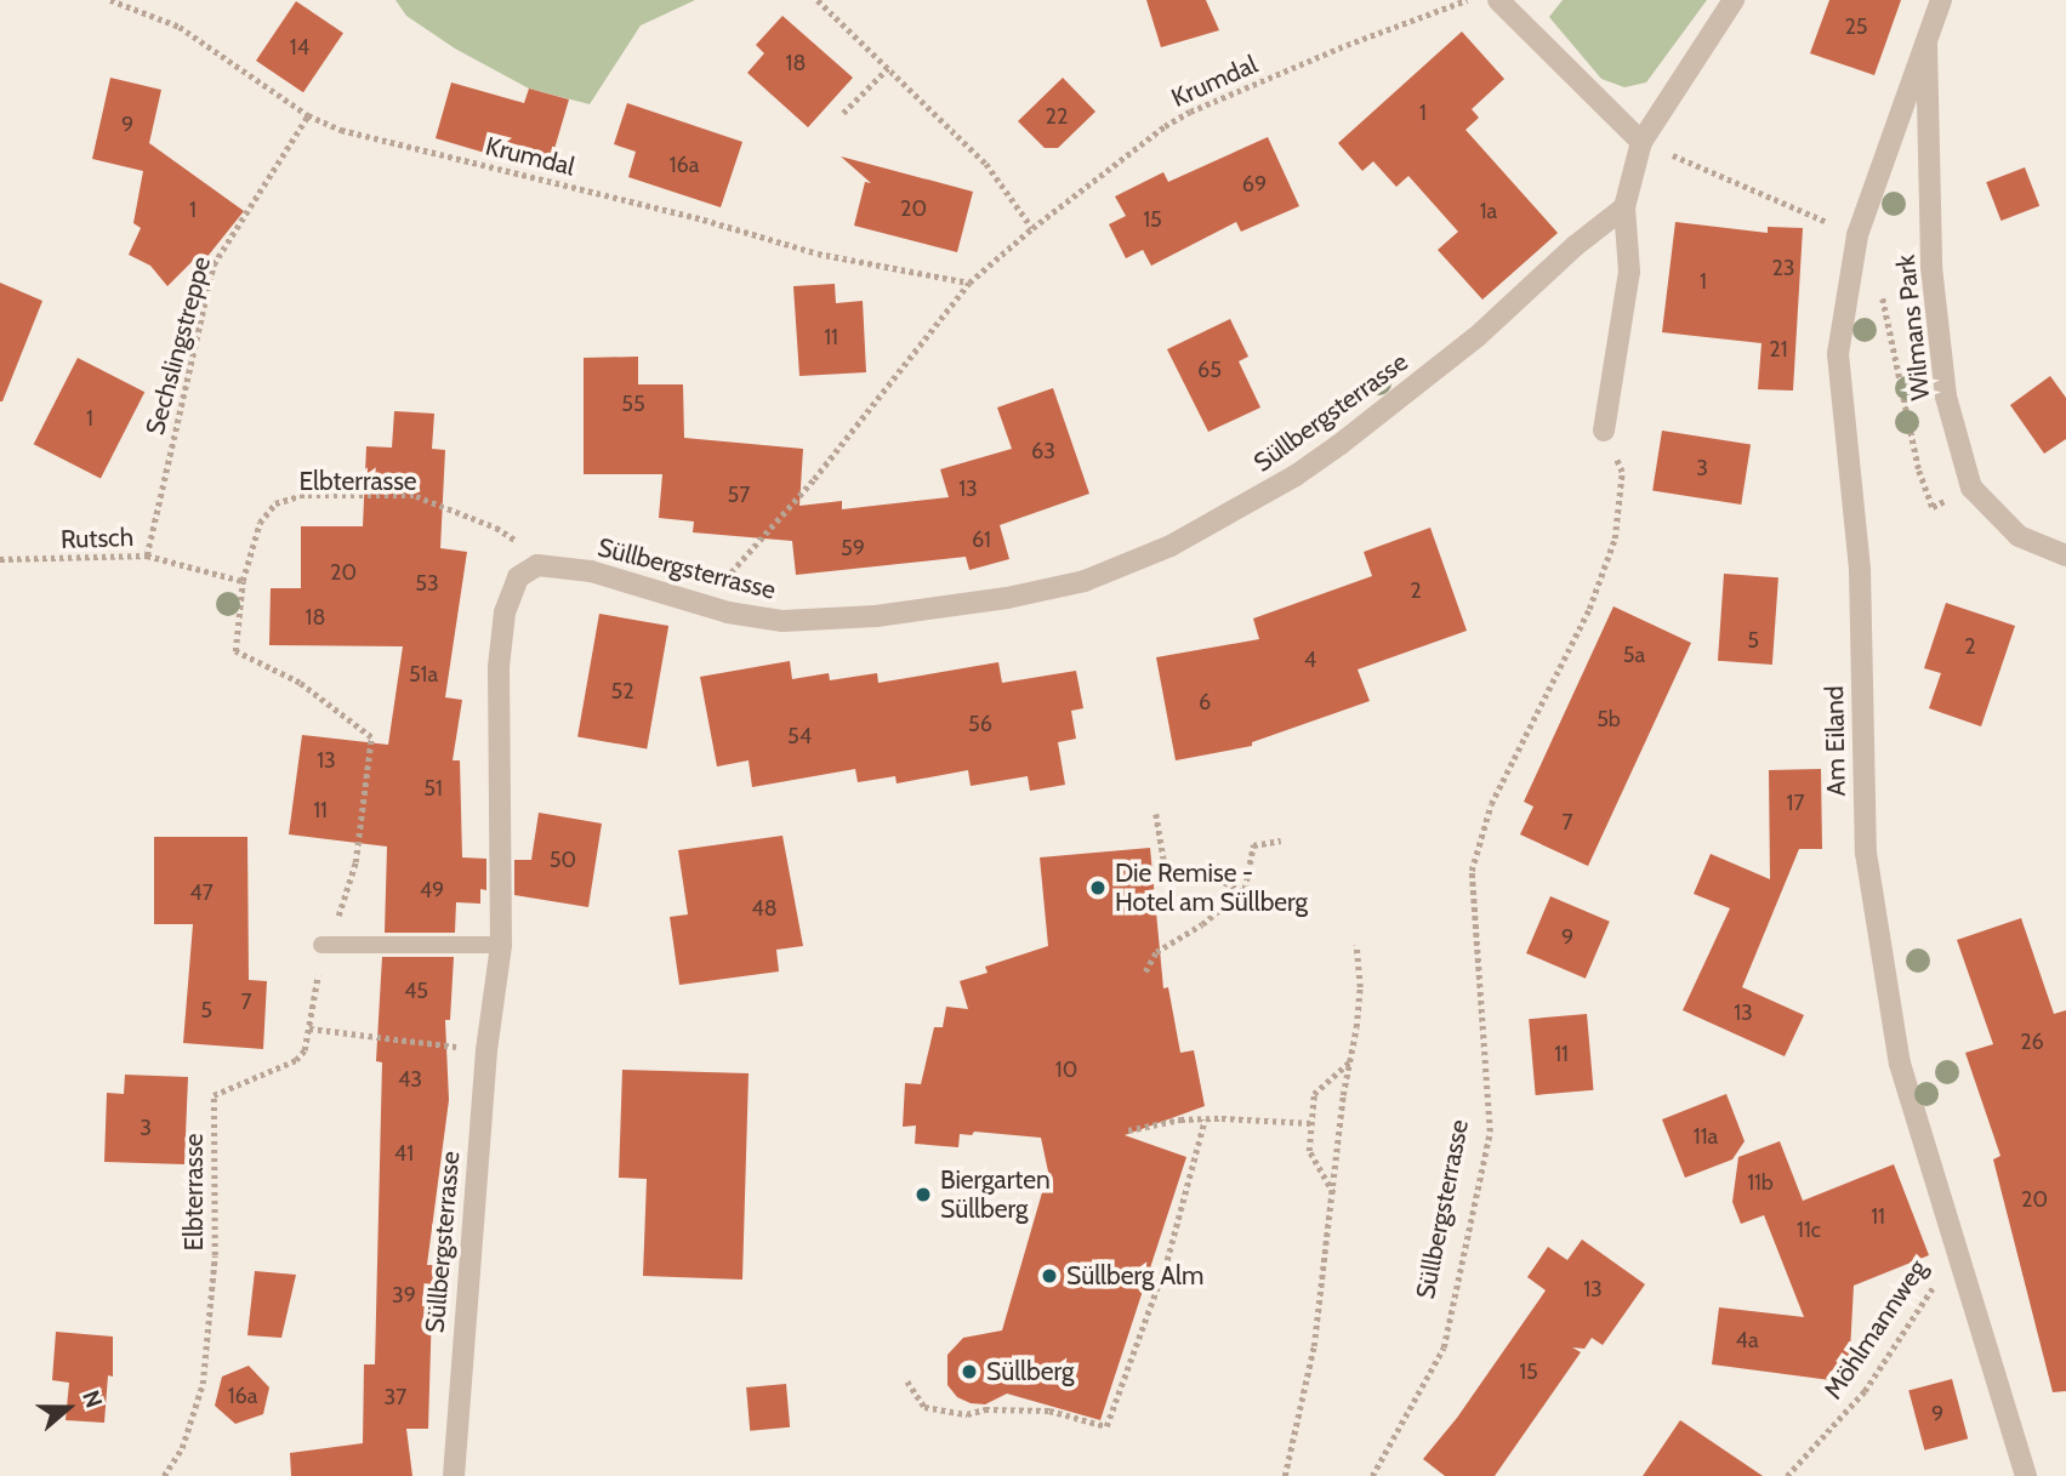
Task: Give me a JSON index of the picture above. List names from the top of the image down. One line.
{"streets":{"street":["Wilmans Park","Süllbergsterrasse","Am Eiland"],"path":["Krumdal","Sechslingstreppe","Elbterrasse","Rutsch","Möhlmannweg"]},"crossings":[["Krumdal","Sechslingstreppe"],["Krumdal","Süllbergsterrasse"],["Wilmans Park","Am Eiland"],["Sechslingstreppe","Rutsch"],["Elbterrasse","Rutsch"],["Am Eiland","Möhlmannweg"]],"places":["Die Remise - Hotel am Süllberg","Biergarten Süllberg","Süllberg Alm","Süllberg"],"house_numbers":["25","14","18","1","22","9","16a","69","20","1","1a","15","23","1","11","21","65","55","1","63","3","13","57","61","59","20","53","2","18","5","2","5a","4","51a","52","6","5b","56","54","13","51","17","11","7","50","49","47","48","9","45","7","5","13","26","11","10","43","3","11a","41","11b","20","11","11c","13","39","4a","15","16a","37","9"],"north":"right"}
